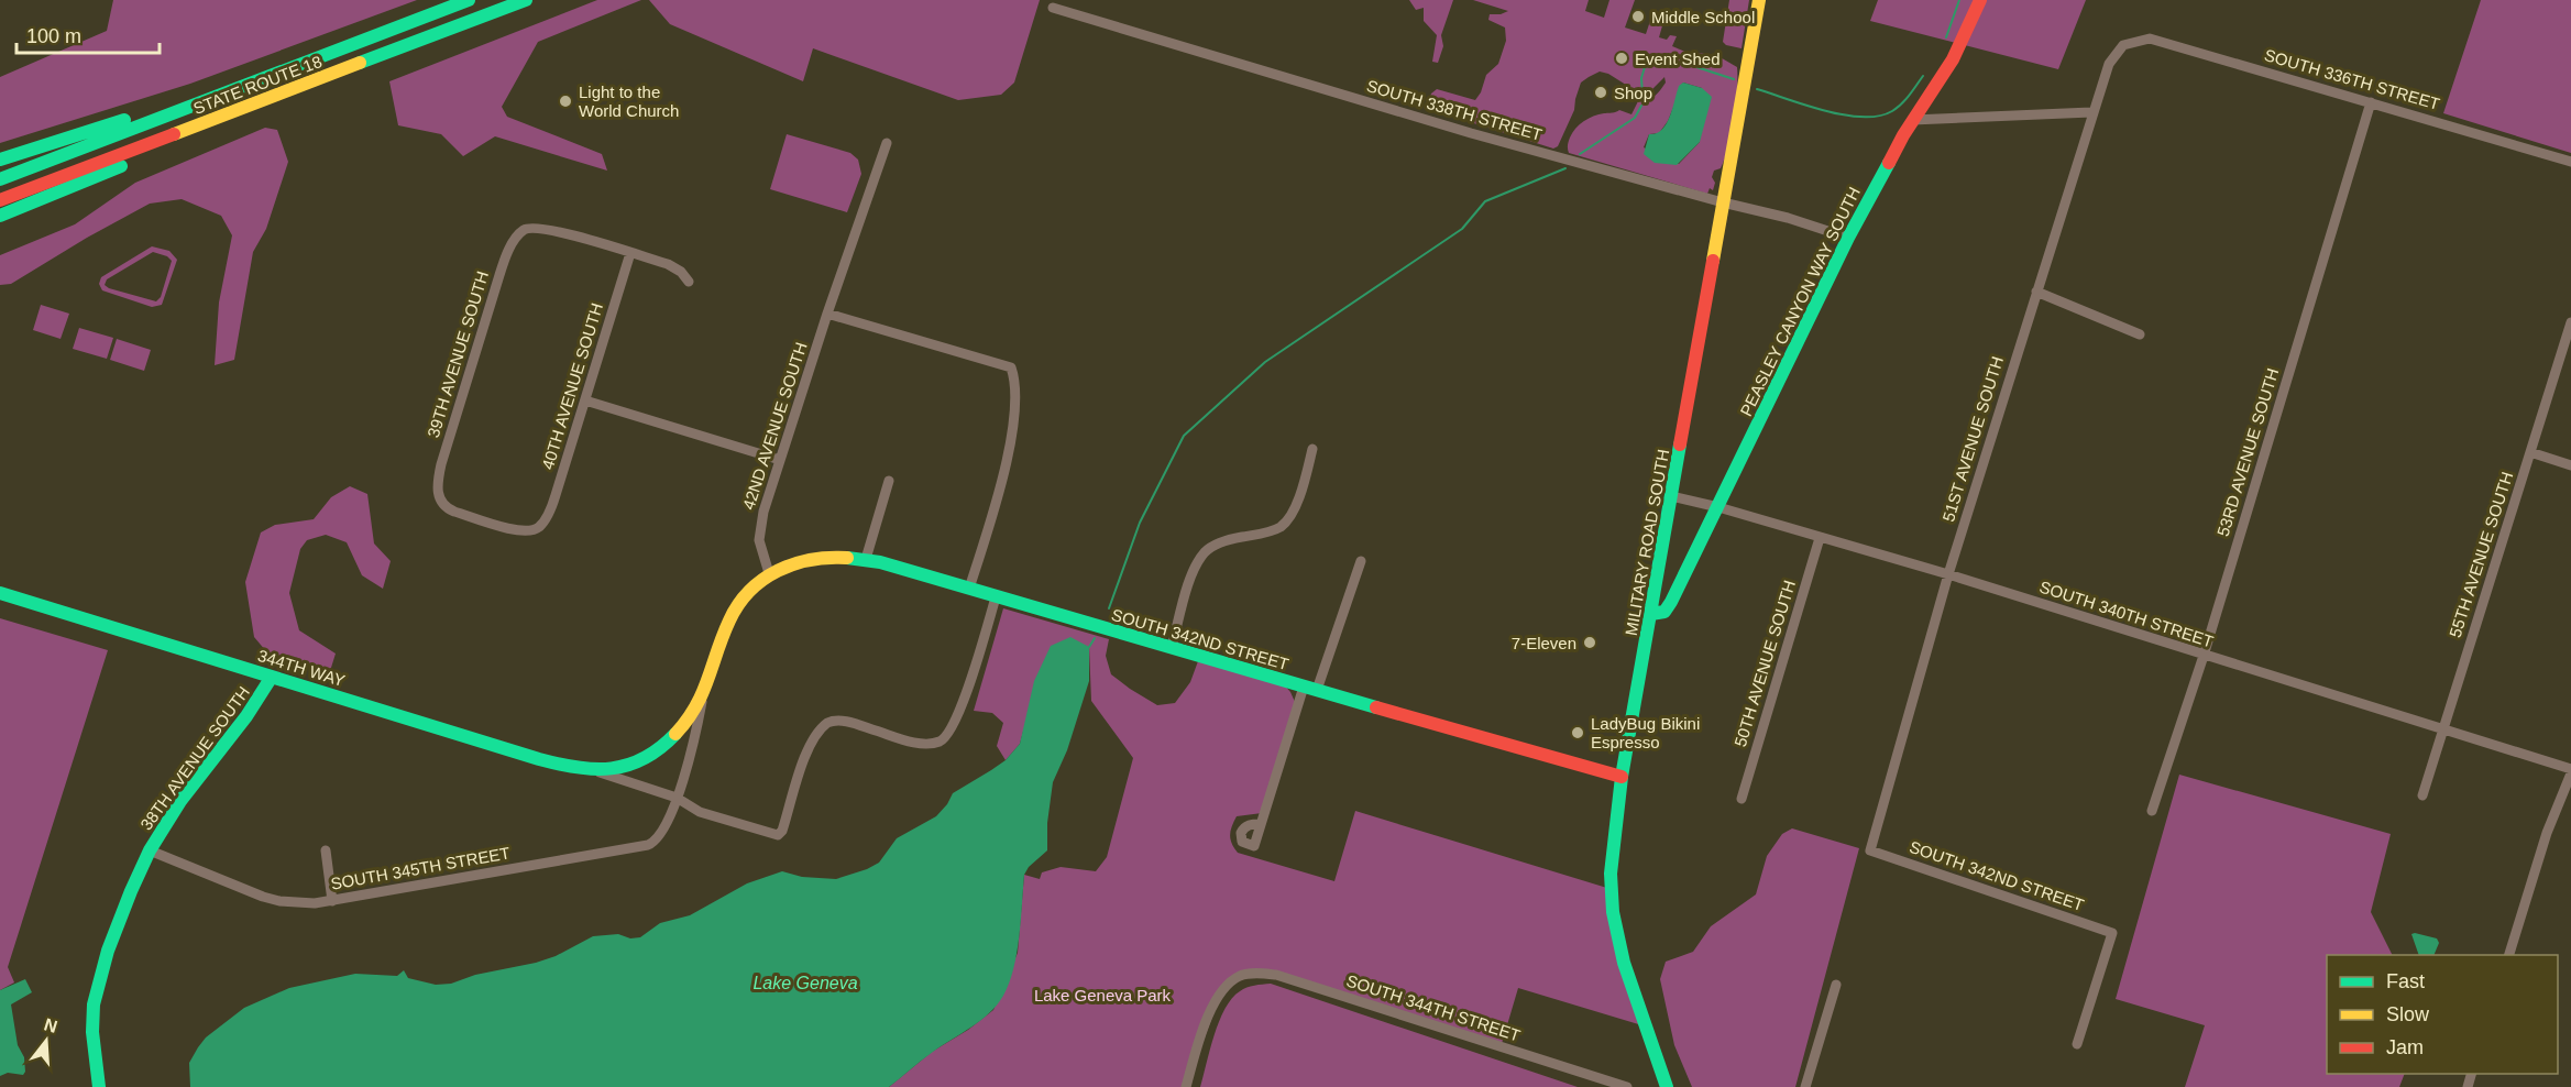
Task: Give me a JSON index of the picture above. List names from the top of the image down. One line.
{"streets":{"main road":["STATE ROUTE 18","PEASLEY CANYON WAY SOUTH","MILITARY ROAD SOUTH","SOUTH 342ND STREET","344TH WAY","38TH AVENUE SOUTH"],"street":["SOUTH 336TH STREET","SOUTH 338TH STREET","39TH AVENUE SOUTH","40TH AVENUE SOUTH","42ND AVENUE SOUTH","51ST AVENUE SOUTH","53RD AVENUE SOUTH","55TH AVENUE SOUTH","SOUTH 340TH STREET","50TH AVENUE SOUTH","SOUTH 345TH STREET","SOUTH 344TH STREET"]},"crossings":[["SOUTH 336TH STREET","51ST AVENUE SOUTH"],["SOUTH 336TH STREET","53RD AVENUE SOUTH"],["SOUTH 338TH STREET","PEASLEY CANYON WAY SOUTH"],["SOUTH 338TH STREET","MILITARY ROAD SOUTH"],["PEASLEY CANYON WAY SOUTH","MILITARY ROAD SOUTH"],["PEASLEY CANYON WAY SOUTH","SOUTH 340TH STREET"],["39TH AVENUE SOUTH","40TH AVENUE SOUTH"],["42ND AVENUE SOUTH","SOUTH 342ND STREET"],["51ST AVENUE SOUTH","SOUTH 340TH STREET"],["51ST AVENUE SOUTH","SOUTH 342ND STREET"],["53RD AVENUE SOUTH","SOUTH 340TH STREET"],["MILITARY ROAD SOUTH","SOUTH 340TH STREET"],["MILITARY ROAD SOUTH","SOUTH 342ND STREET"],["55TH AVENUE SOUTH","SOUTH 340TH STREET"],["SOUTH 340TH STREET","50TH AVENUE SOUTH"],["344TH WAY","38TH AVENUE SOUTH"],["38TH AVENUE SOUTH","SOUTH 345TH STREET"]],"water":["Lake Geneva"],"parks":["Lake Geneva Park"],"places":["Middle School","Event Shed","Shop","Light to the World Church","7-Eleven","LadyBug Bikini Espresso"],"legend":["Fast","Slow","Jam"],"scale_bar":"100 m","north":"top"}
